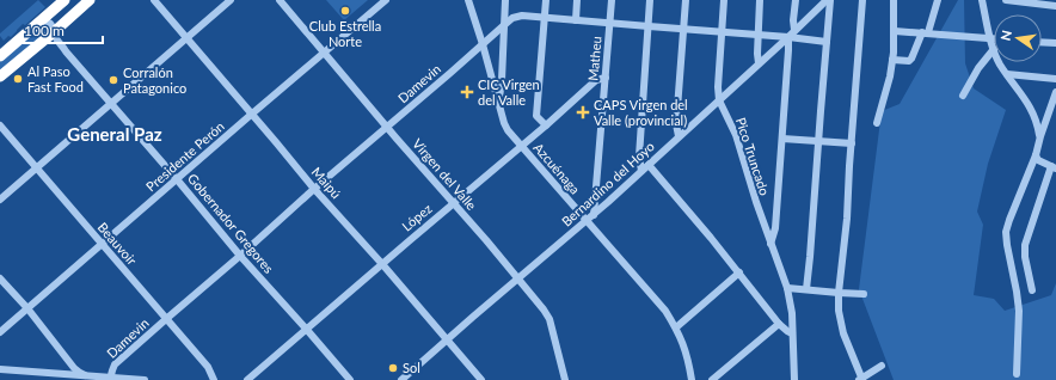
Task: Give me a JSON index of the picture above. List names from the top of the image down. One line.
{"streets":{"street":["Matheu","Damevin","Presidente Perón","Pico Truncado","Azcuénaga","Virgen del Valle","Maipú","Bernardino del Hoyo","López","Gobernador Gregores","Beauvoir"]},"crossings":[["Matheu","Damevin"],["Matheu","Azcuénaga"],["Matheu","Bernardino del Hoyo"],["Matheu","López"],["Damevin","Pico Truncado"],["Damevin","Azcuénaga"],["Damevin","Virgen del Valle"],["Damevin","Maipú"],["Damevin","Bernardino del Hoyo"],["Damevin","Gobernador Gregores"],["Damevin","Beauvoir"],["Presidente Perón","Virgen del Valle"],["Presidente Perón","Maipú"],["Presidente Perón","Gobernador Gregores"],["Presidente Perón","Beauvoir"],["Pico Truncado","Bernardino del Hoyo"],["Azcuénaga","Bernardino del Hoyo"],["Azcuénaga","López"],["Virgen del Valle","Bernardino del Hoyo"],["Virgen del Valle","López"],["Maipú","Bernardino del Hoyo"],["Maipú","López"],["López","Gobernador Gregores"]],"districts":["General Paz"],"places":{"other":["Club Estrella Norte","Al Paso Fast Food","Corralón Patagonico","Sol"],"health":["CIC Virgen del Valle","CAPS Virgen del Valle (provincial)"]},"scale_bar":"100 m","north":"left"}
